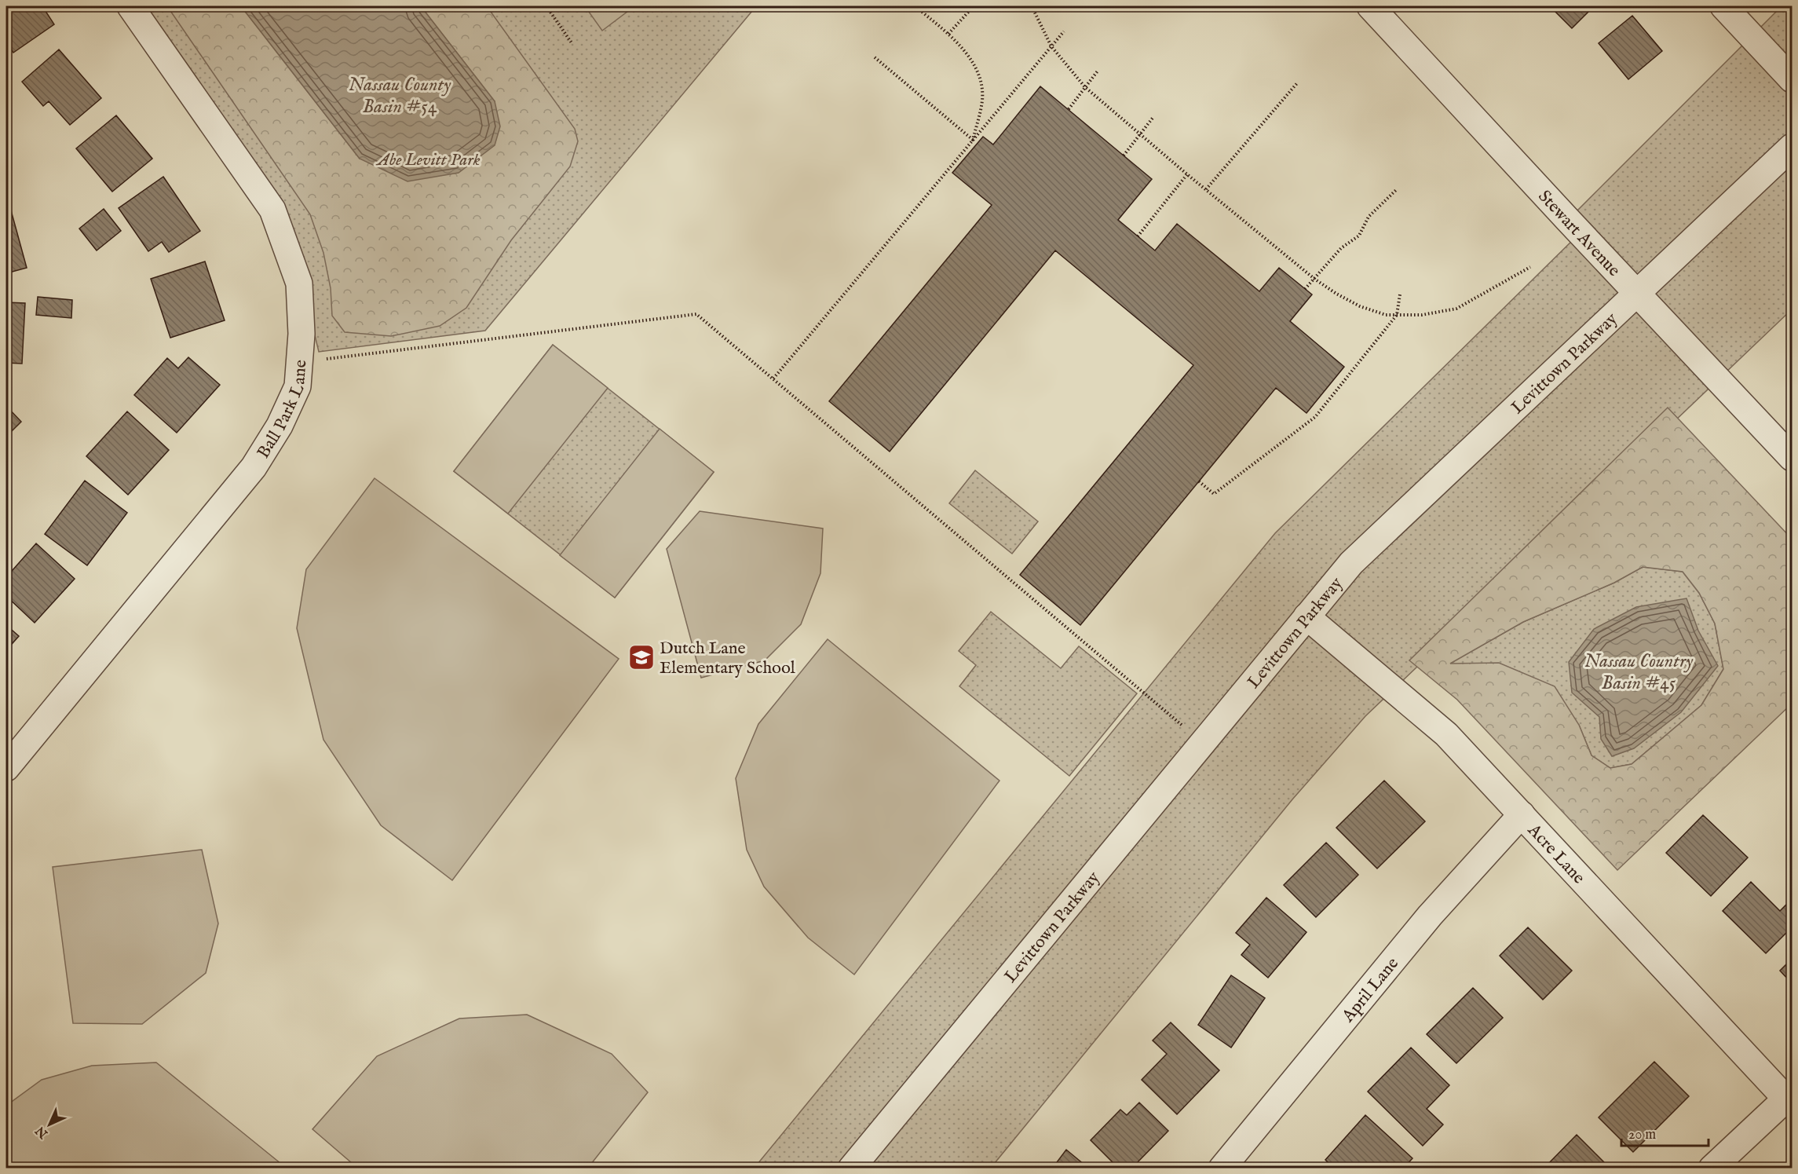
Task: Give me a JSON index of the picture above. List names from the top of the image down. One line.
{"streets":{"street":["Stewart Avenue","Levittown Parkway","Ball Park Lane","Acre Lane","April Lane"]},"crossings":[["Stewart Avenue","Levittown Parkway"],["Levittown Parkway","Acre Lane"],["Acre Lane","April Lane"]],"water":["Nassau County Basin #54","Nassau Country Basin #45"],"parks":["Abe Levitt Park"],"places":{"school or university":["Dutch Lane Elementary School"]},"scale_bar":"20 m","north":"bottom left"}
